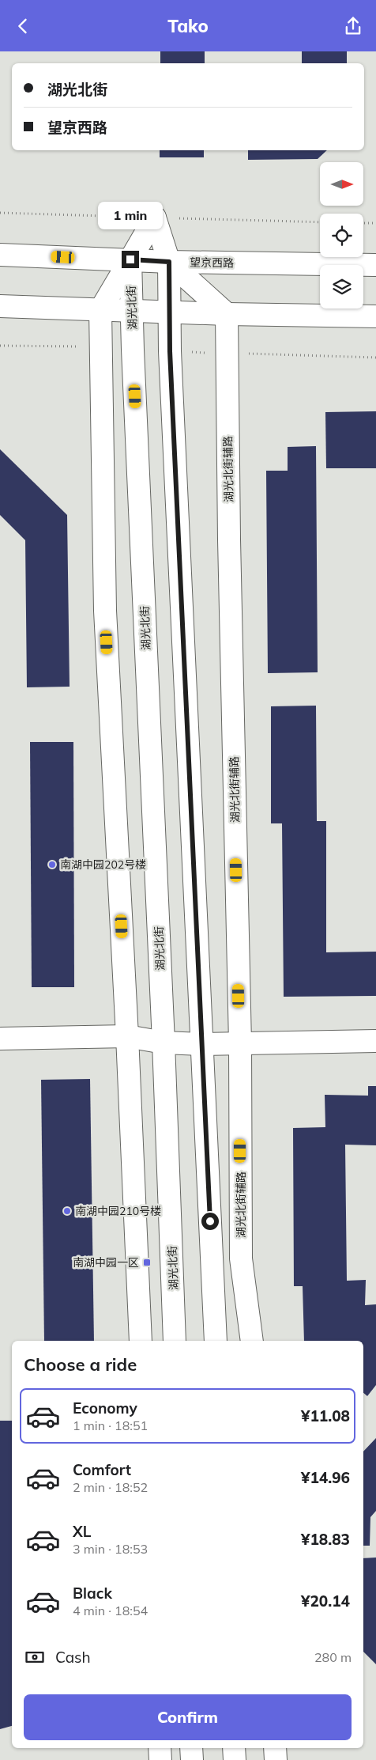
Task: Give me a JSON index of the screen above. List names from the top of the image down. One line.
{"streets":{"street":["望京西路","湖光北街","湖光北街辅路"]},"crossings":[["望京西路","湖光北街"]],"places":{"other":["南湖中园202号楼","南湖中园210号楼"],"transit":["南湖中园一区"]},"north":"right","page":{"header":"Tako","banner":["湖光北街","望京西路"],"bubble":"1 min","heading":"Choose a ride","list":[{"name":"Economy","note":"1 min · 18:51","value":"¥11.08"},{"name":"Comfort","note":"2 min · 18:52","value":"¥14.96"},{"name":"XL","note":"3 min · 18:53","value":"¥18.83"},{"name":"Black","note":"4 min · 18:54","value":"¥20.14"}],"pay":["Cash","280 m"],"buttons":"Confirm"}}
